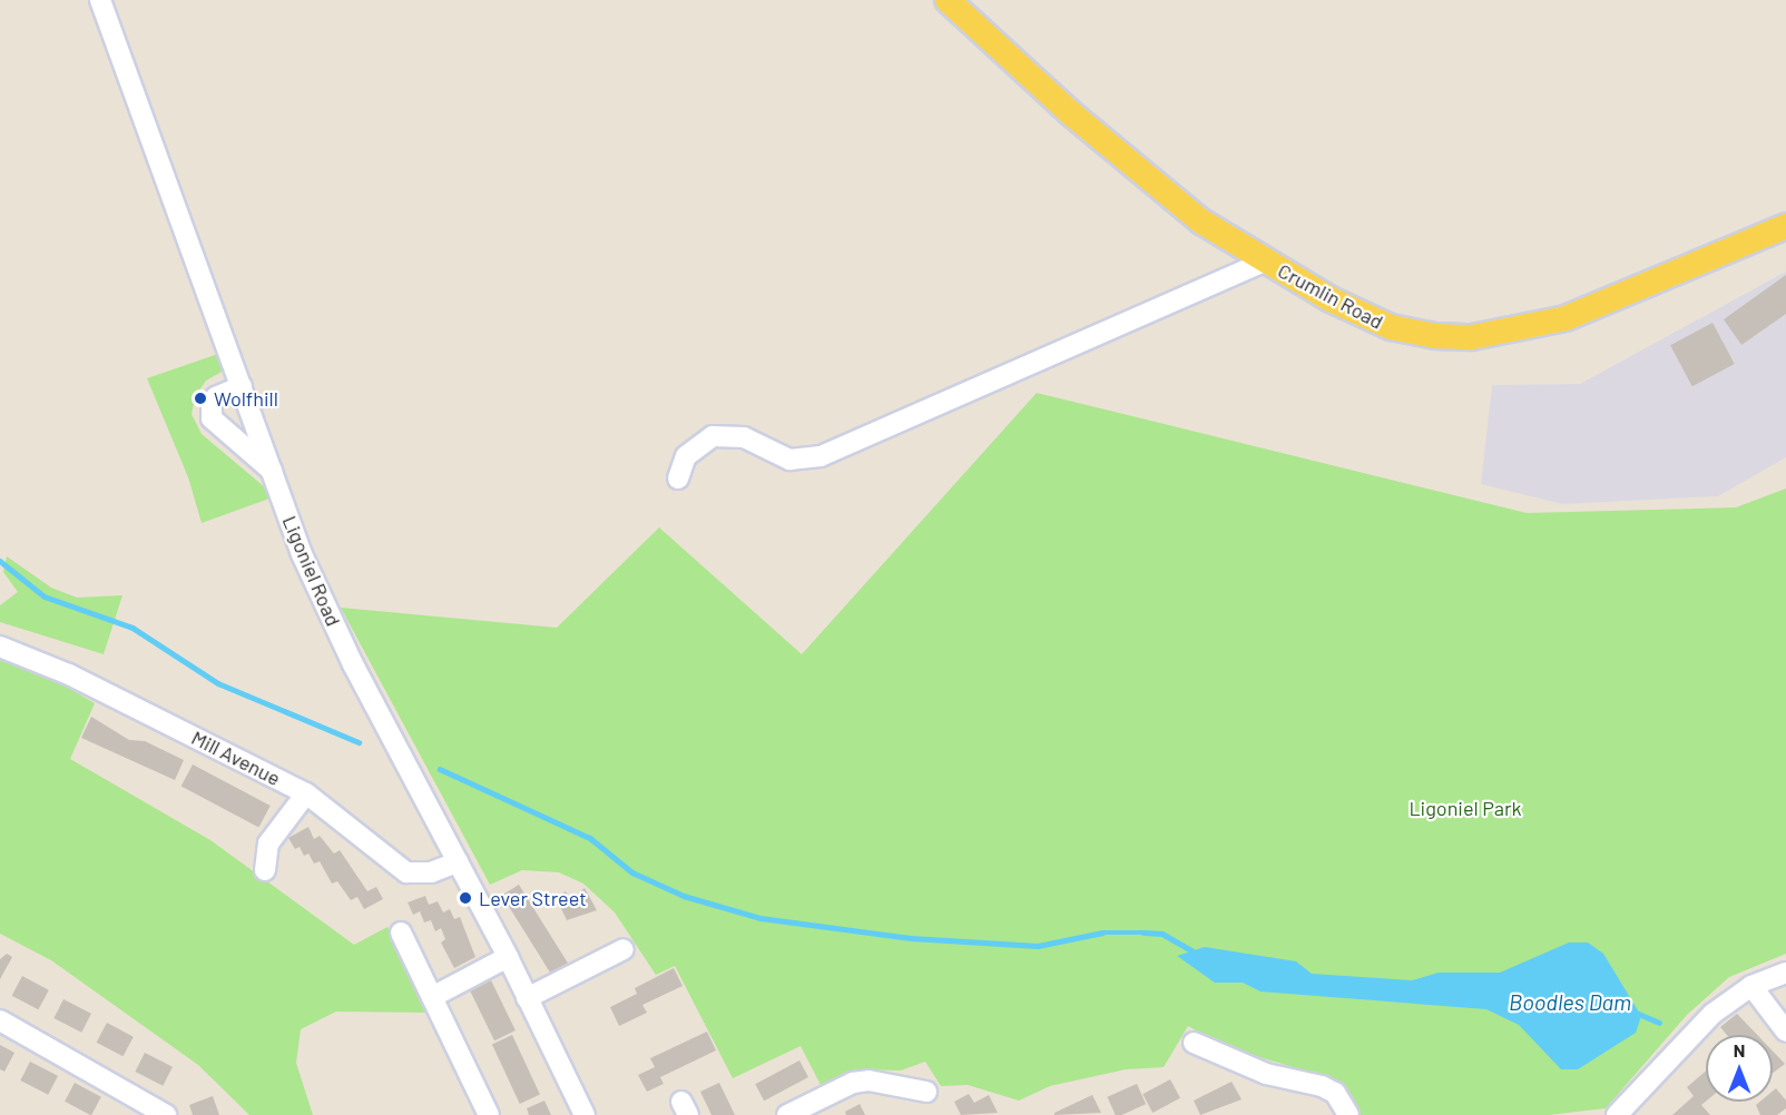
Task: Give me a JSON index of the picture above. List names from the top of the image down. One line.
{"streets":{"main road":["Crumlin Road"],"street":["Ligoniel Road","Mill Avenue"]},"crossings":[["Ligoniel Road","Mill Avenue"]],"water":["Boodles Dam"],"parks":["Ligoniel Park"],"places":["Wolfhill","Lever Street"],"north":"top"}
